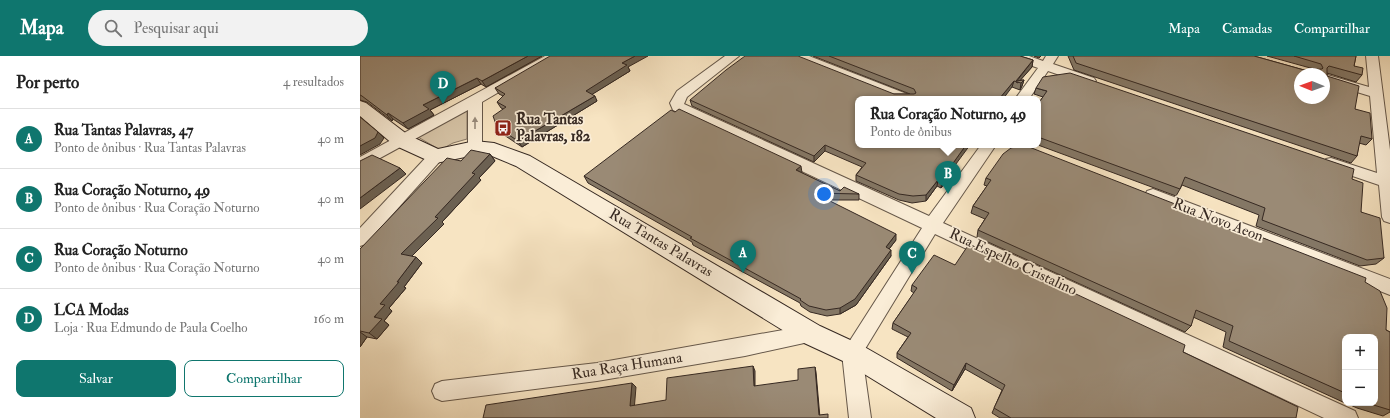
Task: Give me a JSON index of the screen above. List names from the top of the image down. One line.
{"streets":{"street":["Rua Novo Aeon","Rua Tantas Palavras","Rua Espelho Cristalino","Rua Raça Humana"]},"crossings":[["Rua Tantas Palavras","Rua Raça Humana"]],"places":{"bus stop":["Rua Tantas Palavras, 182"]},"north":"left","page":{"header":"Mapa","search":"Pesquisar aqui","nav":["Mapa","Camadas","Compartilhar"],"heading":["Por perto","4 resultados"],"pins":["D","B","A","C"],"popup":["Rua Coração Noturno, 49","Ponto de ônibus"],"list":[{"mark":"A","name":"Rua Tantas Palavras, 47","note":"Ponto de ônibus · Rua Tantas Palavras","value":"40 m"},{"mark":"B","name":"Rua Coração Noturno, 49","note":"Ponto de ônibus · Rua Coração Noturno","value":"40 m"},{"mark":"C","name":"Rua Coração Noturno","note":"Ponto de ônibus · Rua Coração Noturno","value":"40 m"},{"mark":"D","name":"LCA Modas","note":"Loja · Rua Edmundo de Paula Coelho","value":"160 m"}],"map_buttons":["+","−"],"buttons":["Salvar","Compartilhar"]}}
